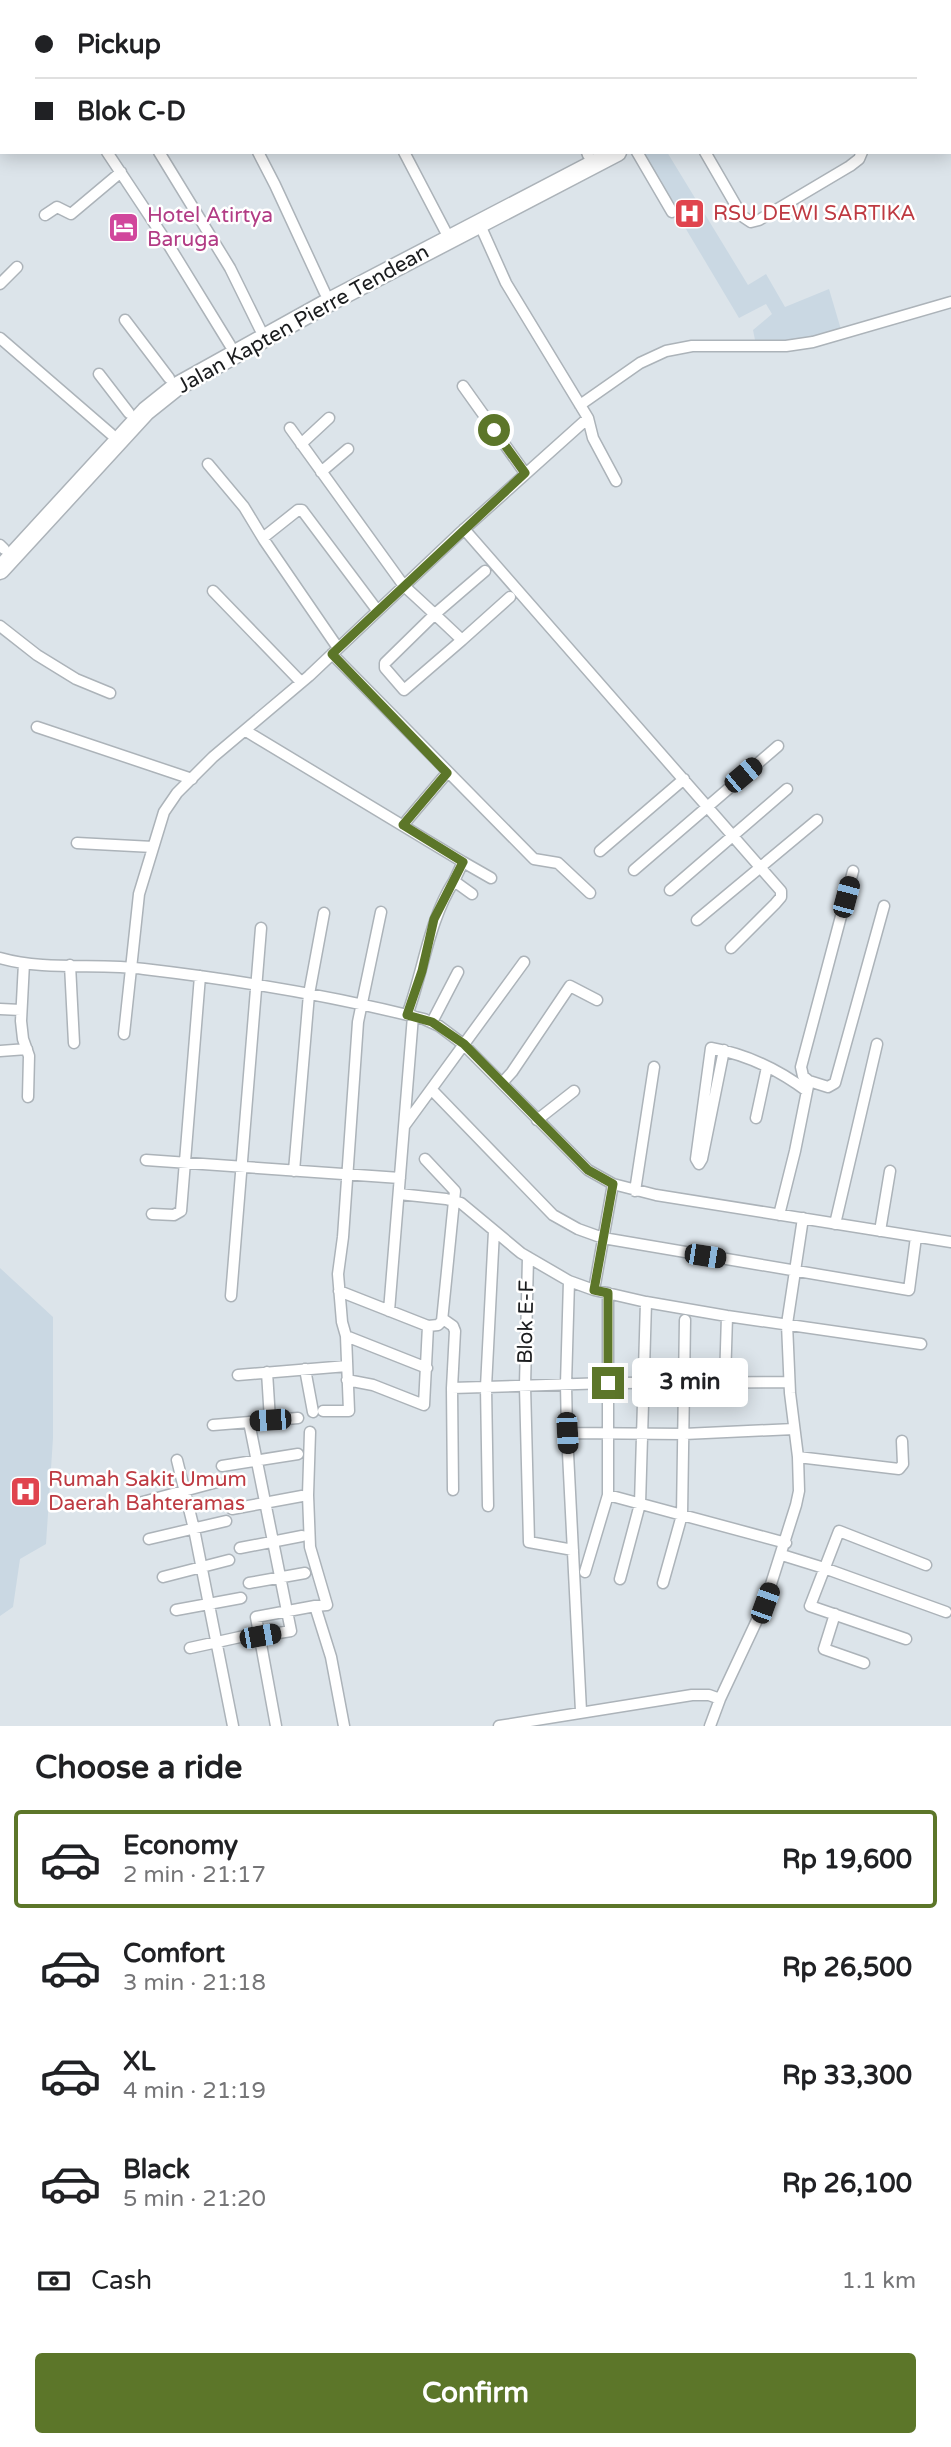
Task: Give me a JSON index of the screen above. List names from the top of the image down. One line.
{"streets":{"highway":["Jalan Kapten Pierre Tendean"],"street":["Blok E-F"]},"places":{"hospital":["RSU DEWI SARTIKA","Rumah Sakit Umum Daerah Bahteramas"],"hotel":["Hotel Atirtya Baruga"]},"page":{"banner":["Pickup","Blok C-D"],"bubble":"3 min","heading":"Choose a ride","list":[{"name":"Economy","note":"2 min · 21:17","value":"Rp 19,600"},{"name":"Comfort","note":"3 min · 21:18","value":"Rp 26,500"},{"name":"XL","note":"4 min · 21:19","value":"Rp 33,300"},{"name":"Black","note":"5 min · 21:20","value":"Rp 26,100"}],"pay":["Cash","1.1 km"],"buttons":"Confirm"}}
